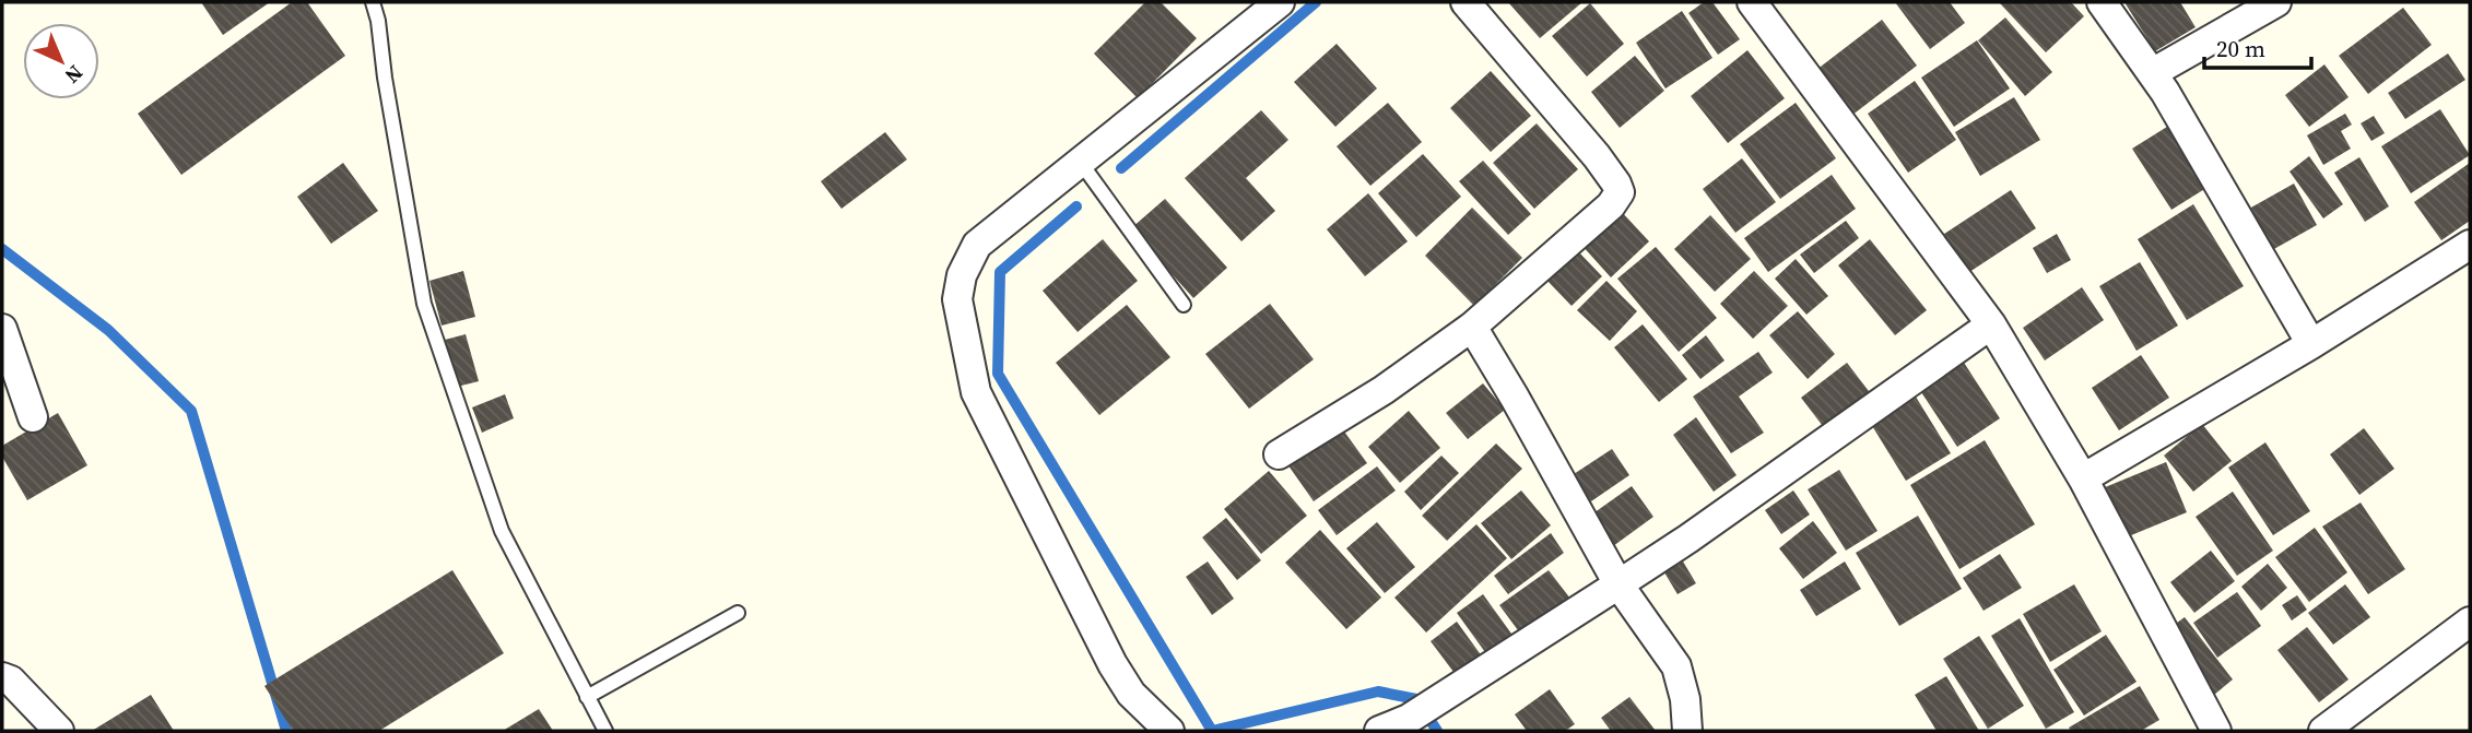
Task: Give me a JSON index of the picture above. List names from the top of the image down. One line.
{"scale_bar":"20 m","north":"bottom right"}
